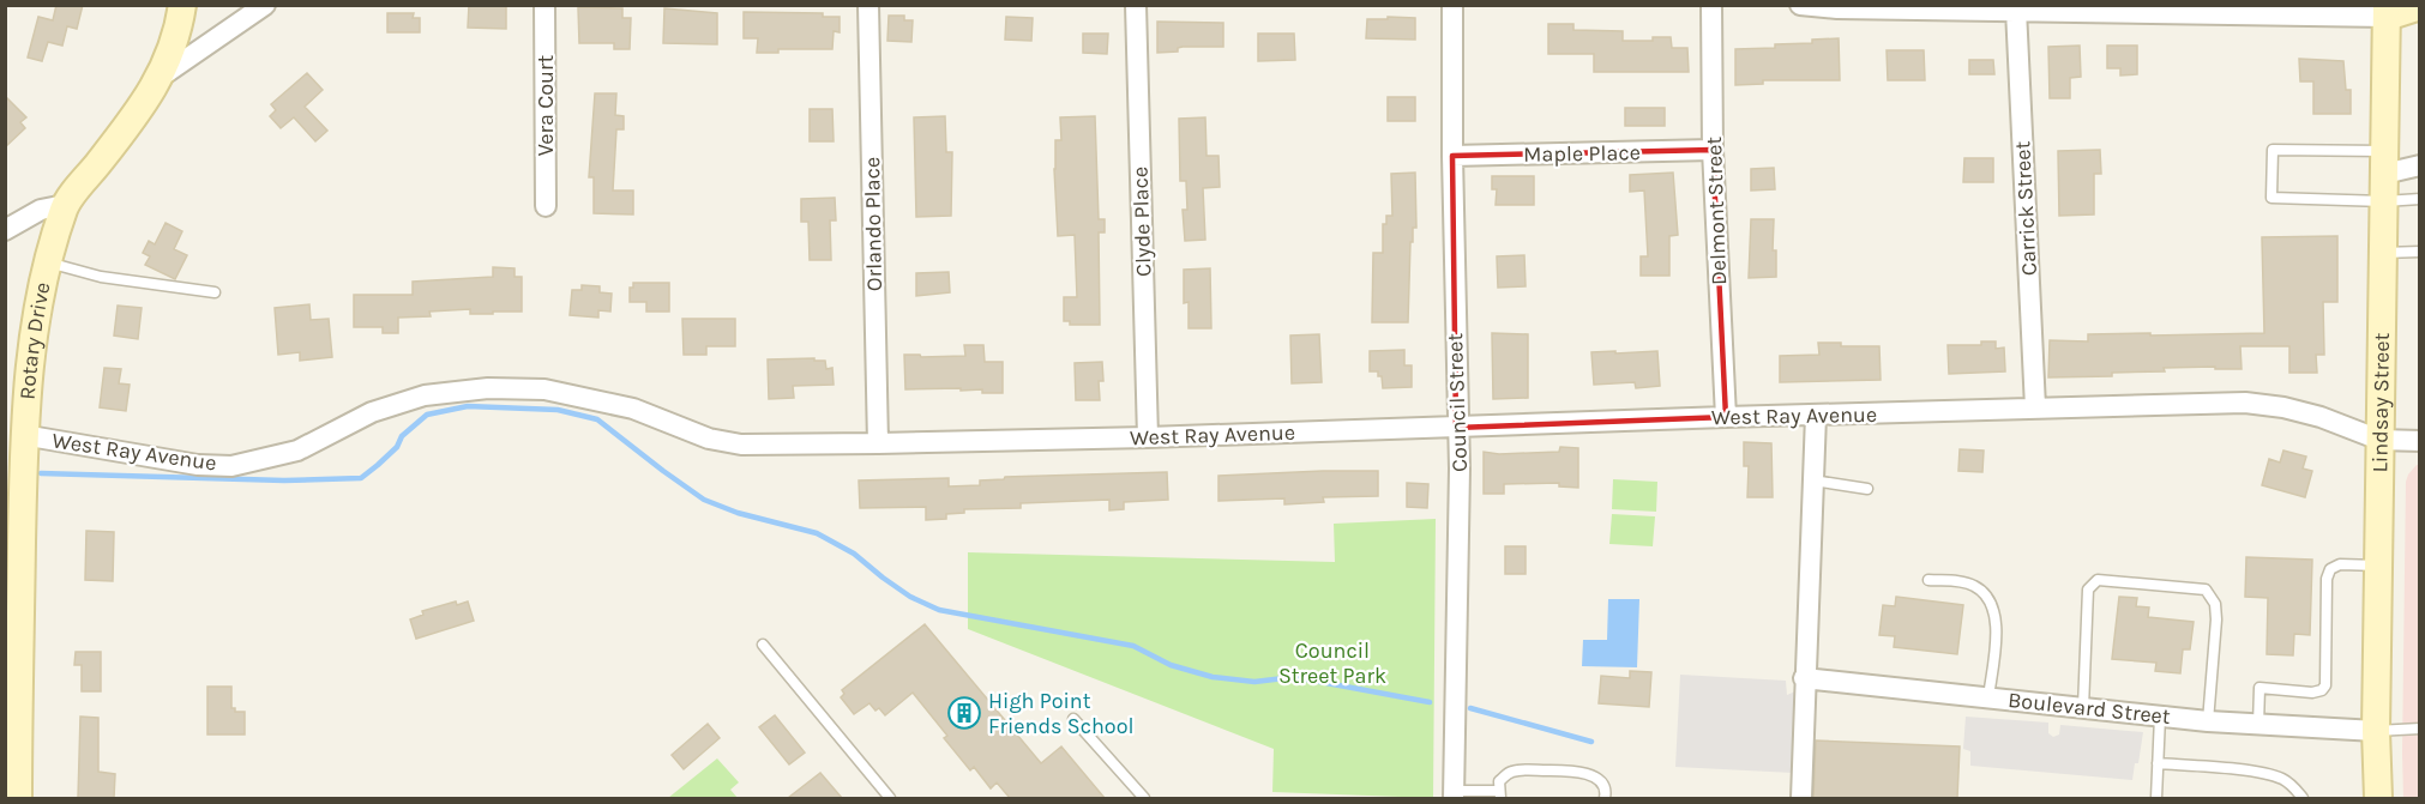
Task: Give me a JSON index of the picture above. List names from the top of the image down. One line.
{"streets":{"street":["Vera Court","Maple Place","Carrick Street","Delmont Street","Clyde Place","Orlando Place","Rotary Drive","Lindsay Street","Council Street","West Ray Avenue","Boulevard Street"]},"crossings":[["Maple Place","Delmont Street"],["Maple Place","Council Street"],["Carrick Street","West Ray Avenue"],["Delmont Street","West Ray Avenue"],["Clyde Place","West Ray Avenue"],["Orlando Place","West Ray Avenue"],["Rotary Drive","West Ray Avenue"],["Lindsay Street","West Ray Avenue"],["Lindsay Street","Boulevard Street"],["Council Street","West Ray Avenue"]],"parks":["Council Street Park"],"places":{"building":["High Point Friends School"]}}
